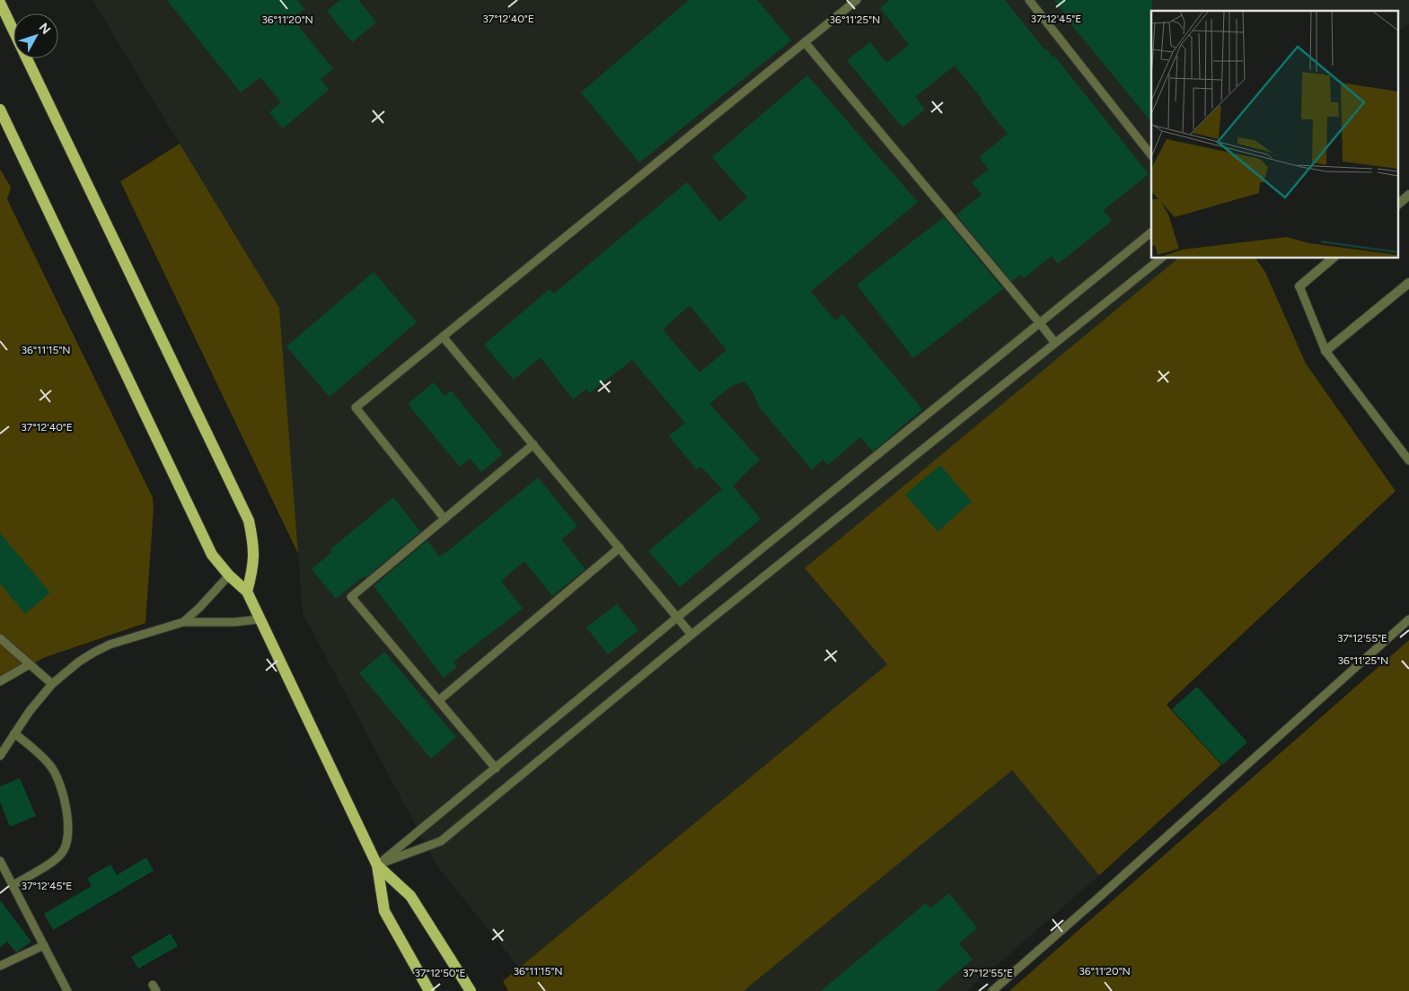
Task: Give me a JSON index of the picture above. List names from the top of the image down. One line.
{"north":"top right","coordinates":["37°12'40\"E","37°12'45\"E","36°11'20\"N","36°11'25\"N","36°11'15\"N","37°12'55\"E","37°12'50\"E"]}
